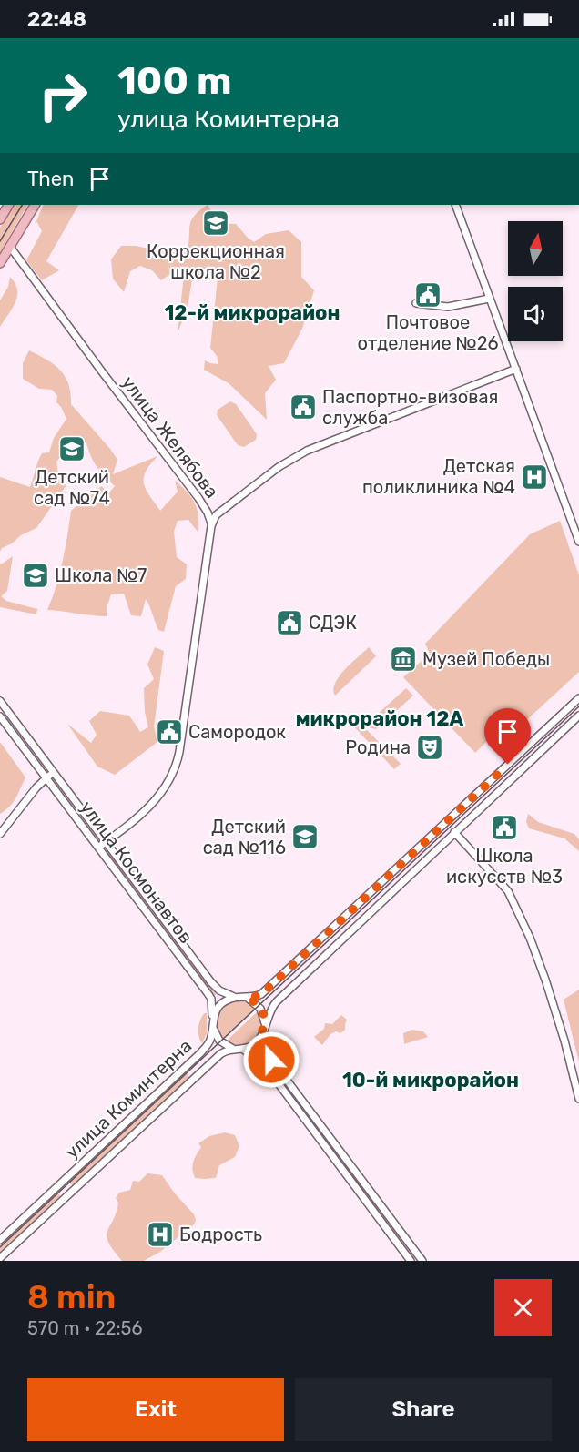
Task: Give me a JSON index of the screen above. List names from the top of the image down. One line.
{"streets":{"street":["улица Желябова","улица Космонавтов","улица Коминтерна"]},"crossings":[["улица Космонавтов","улица Коминтерна"]],"districts":["12-й микрорайон","микрорайон 12А","10-й микрорайон"],"places":{"school or university":["Коррекционная школа №2","Детский сад №74","Школа №7","Детский сад №116"],"public building":["Почтовое отделение №26","Паспортно-визовая служба","СДЭК","Самородок","Школа искусств №3"],"hospital":["Детская поликлиника №4","Бодрость"],"museum":["Музей Победы"],"theatre":["Родина"]},"north":"top","page":{"status":"22:48","turn":["100 m","улица Коминтерна"],"then":"Then","heading":["8 min","570 m · 22:56"],"buttons":["Exit","Share"]}}
